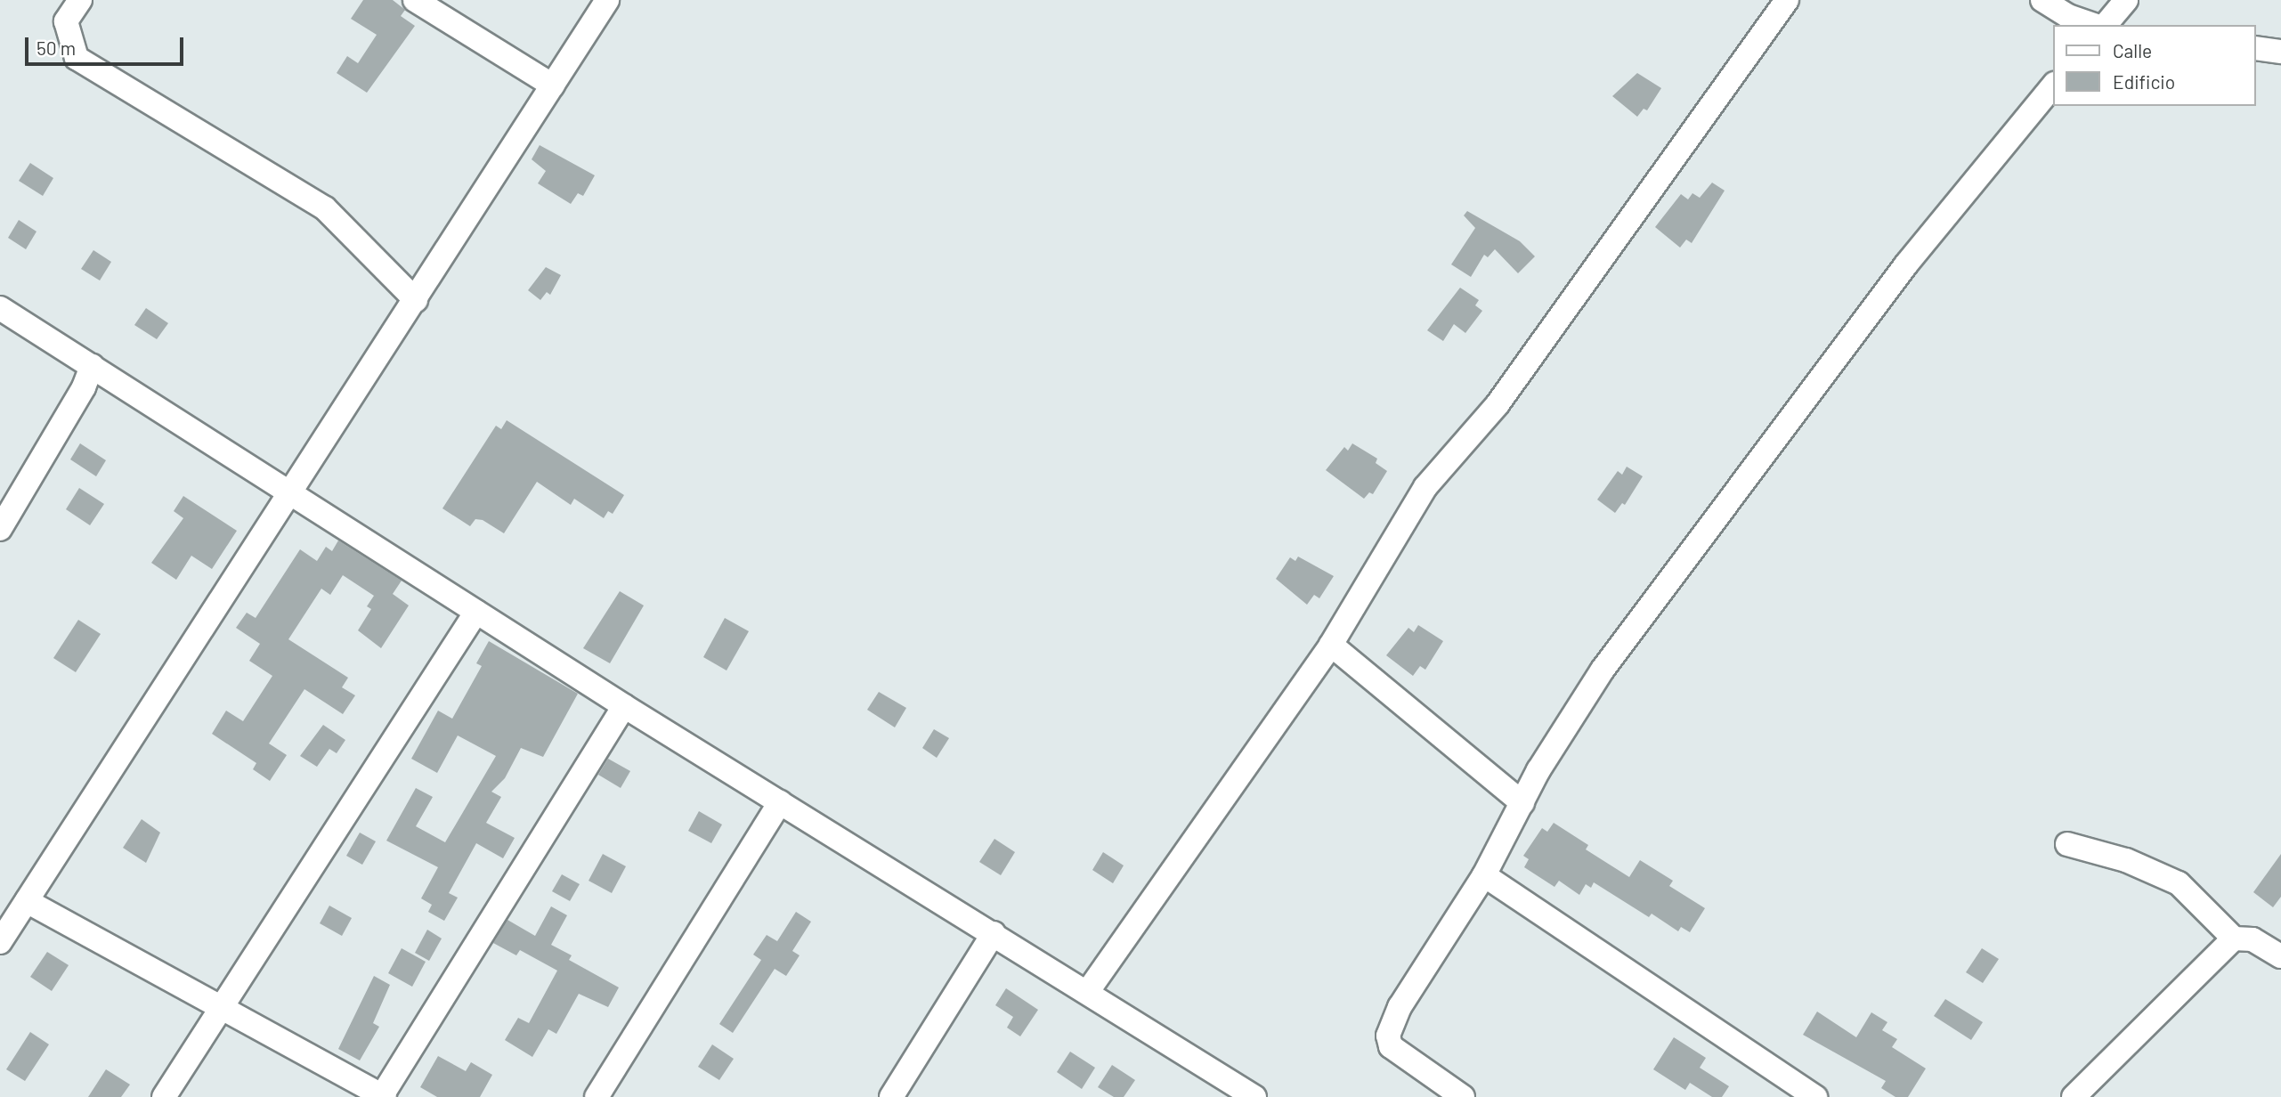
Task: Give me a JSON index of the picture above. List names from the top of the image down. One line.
{"legend":["Calle","Edificio"],"scale_bar":"50 m"}
